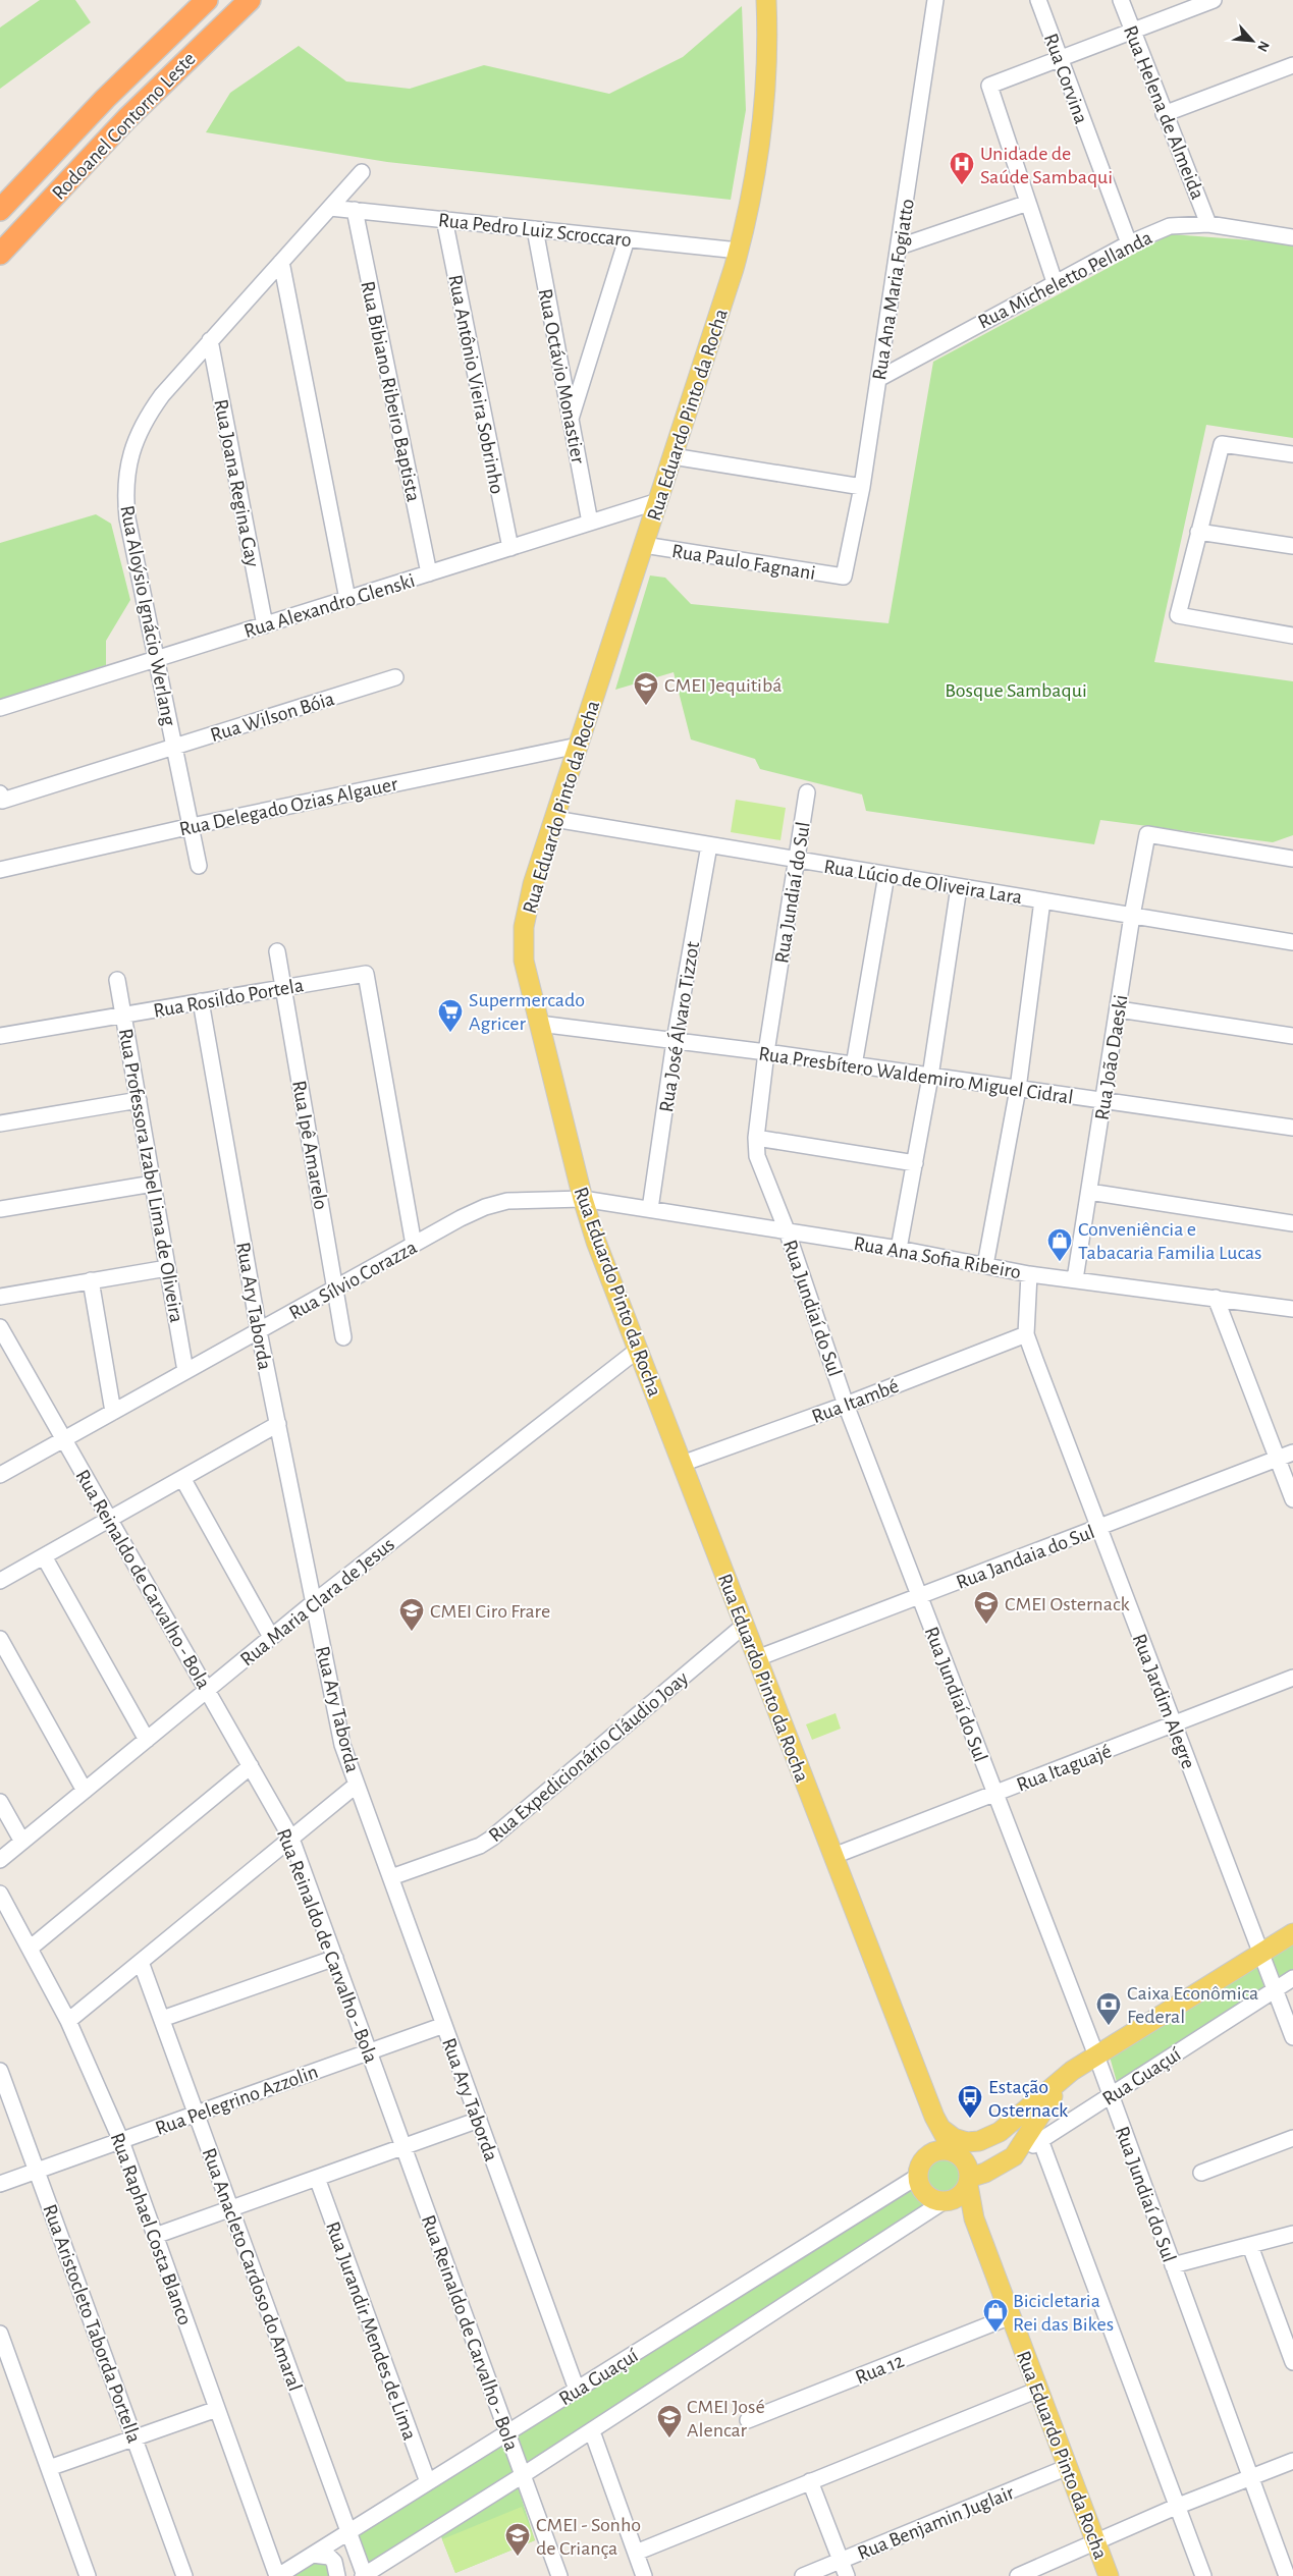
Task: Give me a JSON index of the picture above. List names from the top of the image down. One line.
{"streets":{"highway":["Rodoanel Contorno Leste"],"main road":["Rua Eduardo Pinto da Rocha","Rua Guaçuí"],"street":["Rua Corvina","Rua Helena de Almeida","Rua Pedro Luiz Scroccaro","Rua Micheletto Pellanda","Rua Ana Maria Fogiatto","Rua Octávio Monastier","Rua Antônio Vieira Sobrinho","Rua Bibiano Ribeiro Baptista","Rua Joana Regina Gay","Rua Paulo Fagnani","Rua Alexandro Glenski","Rua Aloýsio Ignácio Werlang","Rua Wilson Bóia","Rua Delegado Ozias Algauer","Rua Lúcio de Oliveira Lara","Rua Jundiaí do Sul","Rua Rosildo Portela","Rua José Álvaro Tizzot","Rua João Daeski","Rua Presbítero Waldemiro Miguel Cidral","Rua Ipê Amarelo","Rua Professora Izabel Lima de Oliveira","Rua Ana Sofia Ribeiro","Rua Sílvio Corazza","Rua Ary Taborda","Rua Itambé","Rua Jandaia do Sul","Rua Reinaldo de Carvalho - Bola","Rua Maria Clara de Jesus","Rua Jardim Alegre","Rua Expedicionário Cláudio Joay","Rua Itaguajé","Rua Pelegrino Azzolin","Rua Raphael Costa Blanco","Rua Anacleto Cardoso do Amaral","Rua Aristocleto Taborda Portella","Rua Jurandir Mendes de Lima","Rua 12","Rua Benjamin Juglair"]},"crossings":[["Rua Corvina","Rua Micheletto Pellanda"],["Rua Helena de Almeida","Rua Micheletto Pellanda"],["Rua Pedro Luiz Scroccaro","Rua Octávio Monastier"],["Rua Pedro Luiz Scroccaro","Rua Antônio Vieira Sobrinho"],["Rua Pedro Luiz Scroccaro","Rua Bibiano Ribeiro Baptista"],["Rua Pedro Luiz Scroccaro","Rua Eduardo Pinto da Rocha"],["Rua Pedro Luiz Scroccaro","Rua Aloýsio Ignácio Werlang"],["Rua Micheletto Pellanda","Rua Ana Maria Fogiatto"],["Rua Ana Maria Fogiatto","Rua Paulo Fagnani"],["Rua Octávio Monastier","Rua Alexandro Glenski"],["Rua Antônio Vieira Sobrinho","Rua Alexandro Glenski"],["Rua Bibiano Ribeiro Baptista","Rua Alexandro Glenski"],["Rua Eduardo Pinto da Rocha","Rua Paulo Fagnani"],["Rua Eduardo Pinto da Rocha","Rua Alexandro Glenski"],["Rua Eduardo Pinto da Rocha","Rua Delegado Ozias Algauer"],["Rua Eduardo Pinto da Rocha","Rua Lúcio de Oliveira Lara"],["Rua Eduardo Pinto da Rocha","Rua Presbítero Waldemiro Miguel Cidral"],["Rua Eduardo Pinto da Rocha","Rua Ana Sofia Ribeiro"],["Rua Eduardo Pinto da Rocha","Rua Sílvio Corazza"],["Rua Eduardo Pinto da Rocha","Rua Itambé"],["Rua Eduardo Pinto da Rocha","Rua Jandaia do Sul"],["Rua Eduardo Pinto da Rocha","Rua Maria Clara de Jesus"],["Rua Eduardo Pinto da Rocha","Rua Expedicionário Cláudio Joay"],["Rua Eduardo Pinto da Rocha","Rua Itaguajé"],["Rua Eduardo Pinto da Rocha","Rua Guaçuí"],["Rua Eduardo Pinto da Rocha","Rua 12"],["Rua Eduardo Pinto da Rocha","Rua Benjamin Juglair"],["Rua Joana Regina Gay","Rua Alexandro Glenski"],["Rua Joana Regina Gay","Rua Aloýsio Ignácio Werlang"],["Rua Alexandro Glenski","Rua Aloýsio Ignácio Werlang"],["Rua Aloýsio Ignácio Werlang","Rua Wilson Bóia"],["Rua Aloýsio Ignácio Werlang","Rua Delegado Ozias Algauer"],["Rua Lúcio de Oliveira Lara","Rua Jundiaí do Sul"],["Rua Lúcio de Oliveira Lara","Rua José Álvaro Tizzot"],["Rua Lúcio de Oliveira Lara","Rua João Daeski"],["Rua Jundiaí do Sul","Rua Presbítero Waldemiro Miguel Cidral"],["Rua Jundiaí do Sul","Rua Ana Sofia Ribeiro"],["Rua Jundiaí do Sul","Rua Itambé"],["Rua Jundiaí do Sul","Rua Jandaia do Sul"],["Rua Jundiaí do Sul","Rua Itaguajé"],["Rua Jundiaí do Sul","Rua Guaçuí"],["Rua Rosildo Portela","Rua Ipê Amarelo"],["Rua Rosildo Portela","Rua Professora Izabel Lima de Oliveira"],["Rua Rosildo Portela","Rua Sílvio Corazza"],["Rua Rosildo Portela","Rua Ary Taborda"],["Rua José Álvaro Tizzot","Rua Presbítero Waldemiro Miguel Cidral"],["Rua José Álvaro Tizzot","Rua Ana Sofia Ribeiro"],["Rua João Daeski","Rua Presbítero Waldemiro Miguel Cidral"],["Rua João Daeski","Rua Ana Sofia Ribeiro"],["Rua Ipê Amarelo","Rua Sílvio Corazza"],["Rua Professora Izabel Lima de Oliveira","Rua Sílvio Corazza"],["Rua Ana Sofia Ribeiro","Rua Sílvio Corazza"],["Rua Ana Sofia Ribeiro","Rua Jardim Alegre"],["Rua Sílvio Corazza","Rua Ary Taborda"],["Rua Sílvio Corazza","Rua Reinaldo de Carvalho - Bola"],["Rua Ary Taborda","Rua Maria Clara de Jesus"],["Rua Ary Taborda","Rua Expedicionário Cláudio Joay"],["Rua Ary Taborda","Rua Guaçuí"],["Rua Ary Taborda","Rua Pelegrino Azzolin"],["Rua Itambé","Rua Jardim Alegre"],["Rua Jandaia do Sul","Rua Jardim Alegre"],["Rua Reinaldo de Carvalho - Bola","Rua Maria Clara de Jesus"],["Rua Reinaldo de Carvalho - Bola","Rua Guaçuí"],["Rua Reinaldo de Carvalho - Bola","Rua Pelegrino Azzolin"],["Rua Jardim Alegre","Rua Itaguajé"],["Rua Jardim Alegre","Rua Guaçuí"],["Rua Guaçuí","Rua Raphael Costa Blanco"],["Rua Guaçuí","Rua Anacleto Cardoso do Amaral"],["Rua Guaçuí","Rua Jurandir Mendes de Lima"],["Rua Pelegrino Azzolin","Rua Raphael Costa Blanco"],["Rua Pelegrino Azzolin","Rua Anacleto Cardoso do Amaral"],["Rua Pelegrino Azzolin","Rua Aristocleto Taborda Portella"]],"parks":["Bosque Sambaqui"],"places":{"hospital":["Unidade de Saúde Sambaqui"],"school or university":["CMEI Jequitibá","CMEI Osternack","CMEI Ciro Frare","CMEI José Alencar","CMEI - Sonho de Criança"],"supermarket":["Supermercado Agricer"],"shop":["Conveniência e Tabacaria Familia Lucas","Bicicletaria Rei das Bikes"],"bank":["Caixa Econômica Federal"],"bus stop":["Estação Osternack"]},"north":"bottom right"}
